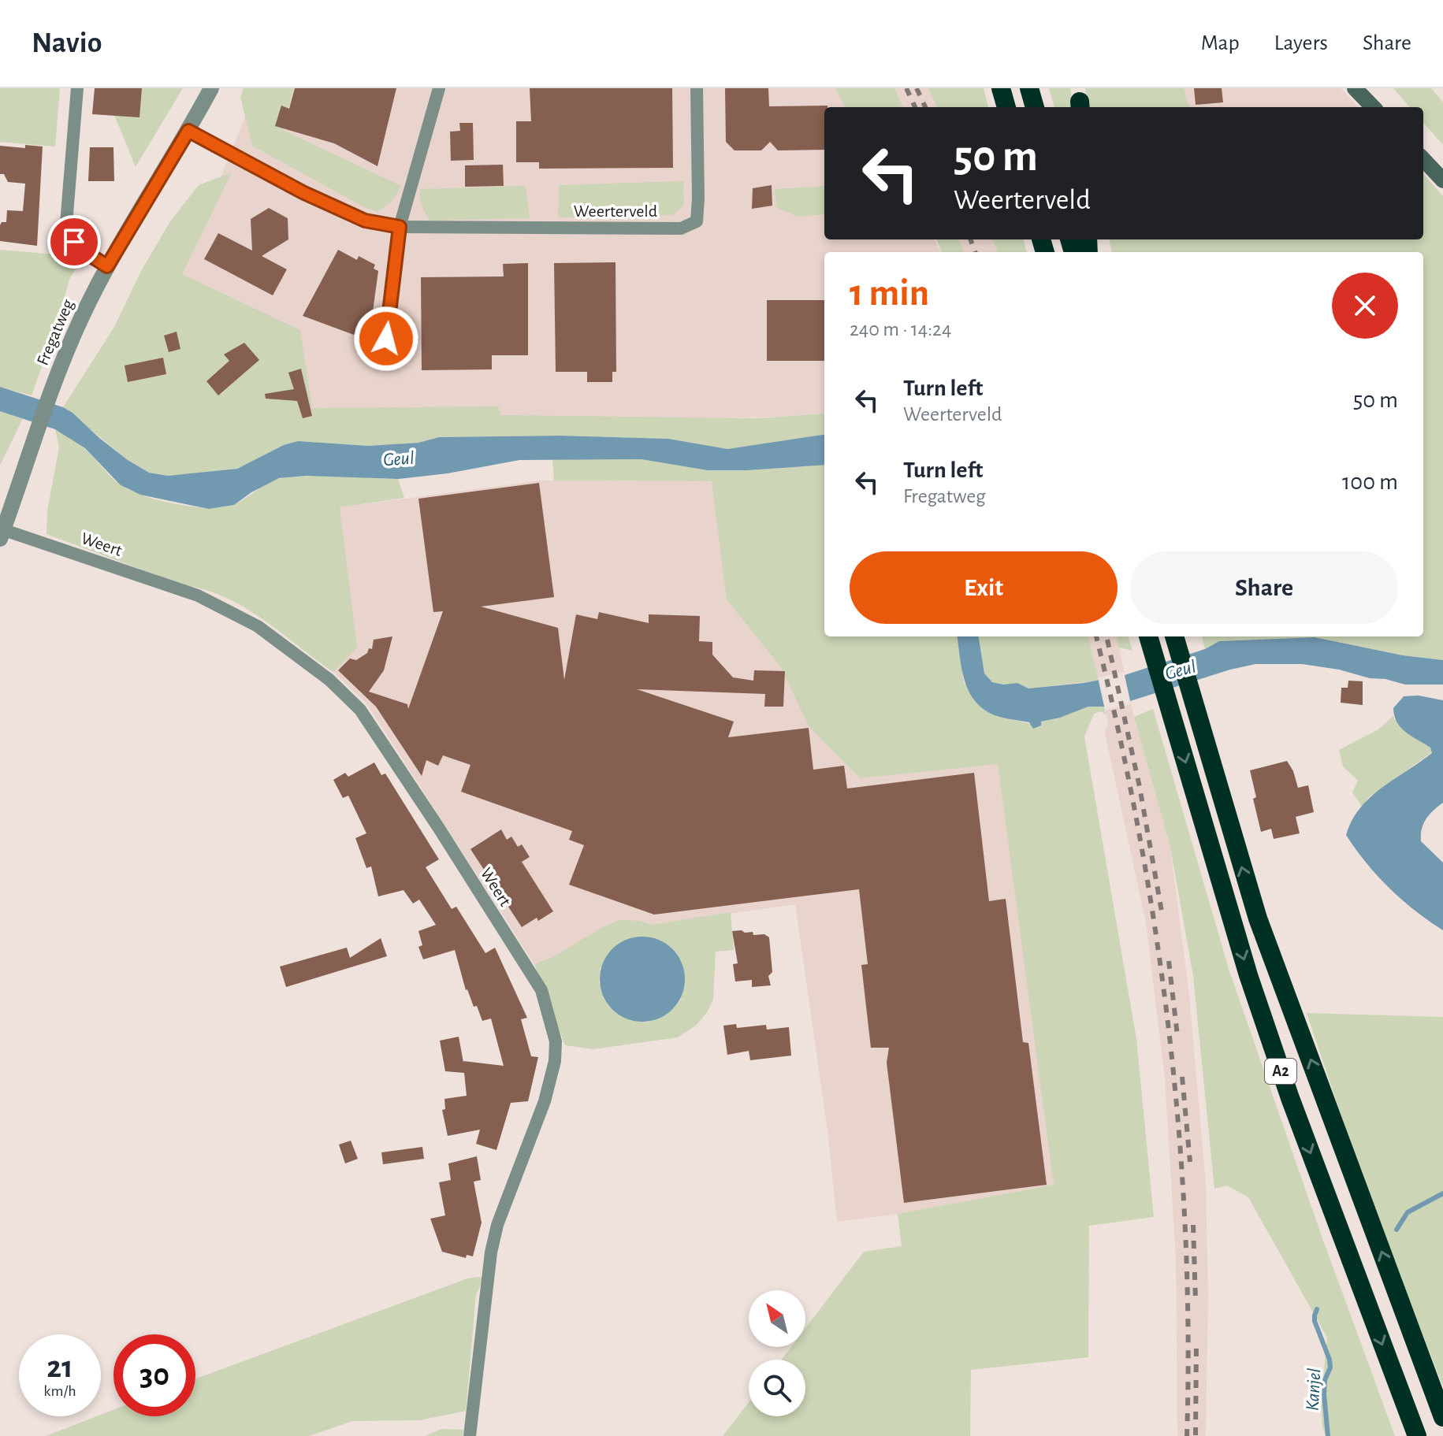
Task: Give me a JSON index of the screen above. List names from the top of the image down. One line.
{"streets":{"highway":["A2"],"street":["Weerterveld","Fregatweg","Weert"]},"crossings":[["Weerterveld","Fregatweg"],["Fregatweg","Weert"]],"water":["Geul","Kanjel"],"north":"top left","page":{"header":"Navio","nav":["Map","Layers","Share"],"turn":["50 m","Weerterveld"],"heading":["1 min","240 m · 14:24"],"list":[{"name":"Turn left","note":"Weerterveld","value":"50 m"},{"name":"Turn left","note":"Fregatweg","value":"100 m"}],"buttons":["Exit","Share"],"speed":"21 km/h","limit":"30"}}
